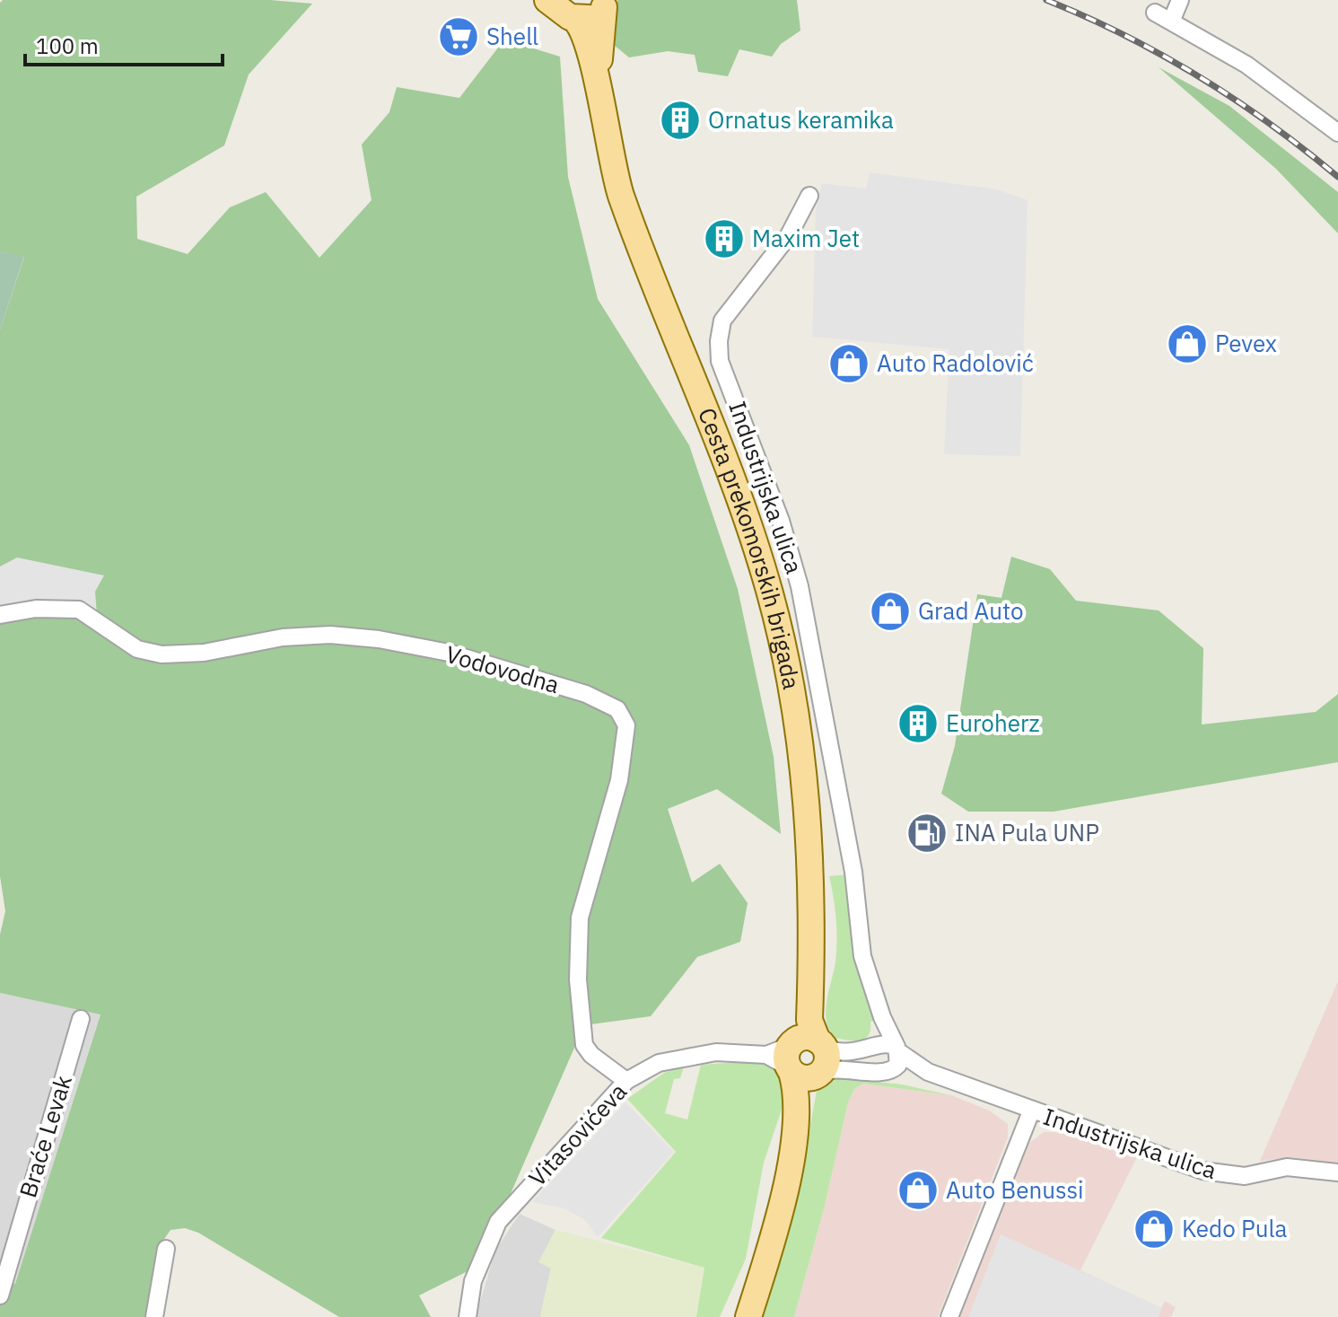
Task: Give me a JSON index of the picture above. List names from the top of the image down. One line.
{"streets":{"main road":["Cesta prekomorskih brigada"],"street":["Industrijska ulica","Vodovodna","Vitasovićeva","Braće Levak"]},"crossings":[["Industrijska ulica","Cesta prekomorskih brigada"],["Industrijska ulica","Vitasovićeva"],["Cesta prekomorskih brigada","Vitasovićeva"],["Vodovodna","Vitasovićeva"]],"places":{"supermarket":["Shell"],"building":["Ornatus keramika","Maxim Jet","Euroherz"],"shop":["Pevex","Auto Radolović","Grad Auto","Auto Benussi","Kedo Pula"],"fuel station":["INA Pula UNP"]},"scale_bar":"100 m"}
